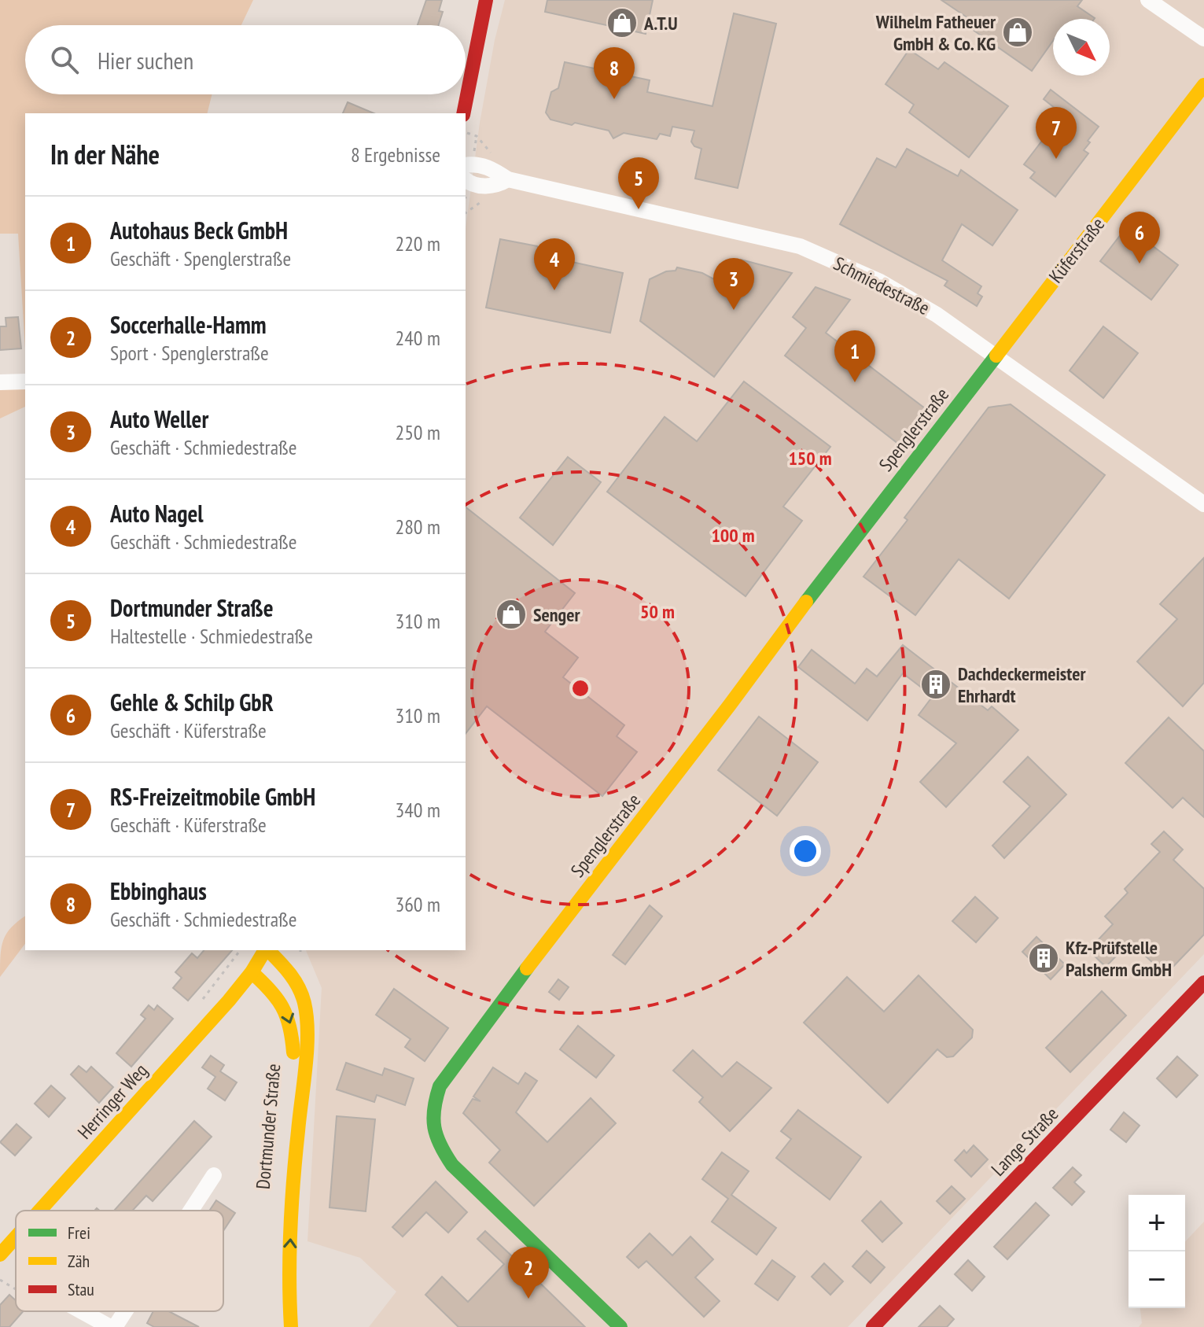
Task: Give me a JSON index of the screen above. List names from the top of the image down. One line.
{"streets":{"street":["Küferstraße","Schmiedestraße","Spenglerstraße","Herringer Weg","Dortmunder Straße","Lange Straße"]},"crossings":[["Küferstraße","Schmiedestraße"],["Küferstraße","Spenglerstraße"],["Schmiedestraße","Spenglerstraße"],["Herringer Weg","Dortmunder Straße"]],"places":{"shop":["A.T.U","Wilhelm Fatheuer GmbH & Co. KG","Senger"],"building":["Dachdeckermeister Ehrhardt","Kfz-Prüfstelle Palsherm GmbH"]},"legend":["Frei","Zäh","Stau"],"north":"bottom right","page":{"search":"Hier suchen","pins":["8","7","5","6","4","3","1","2"],"heading":["In der Nähe","8 Ergebnisse"],"list":[{"mark":"1","name":"Autohaus Beck GmbH","note":"Geschäft · Spenglerstraße","value":"220 m"},{"mark":"2","name":"Soccerhalle-Hamm","note":"Sport · Spenglerstraße","value":"240 m"},{"mark":"3","name":"Auto Weller","note":"Geschäft · Schmiedestraße","value":"250 m"},{"mark":"4","name":"Auto Nagel","note":"Geschäft · Schmiedestraße","value":"280 m"},{"mark":"5","name":"Dortmunder Straße","note":"Haltestelle · Schmiedestraße","value":"310 m"},{"mark":"6","name":"Gehle & Schilp GbR","note":"Geschäft · Küferstraße","value":"310 m"},{"mark":"7","name":"RS-Freizeitmobile GmbH","note":"Geschäft · Küferstraße","value":"340 m"},{"mark":"8","name":"Ebbinghaus","note":"Geschäft · Schmiedestraße","value":"360 m"}],"map_buttons":["+","−"]},"rings":["150 m","100 m","50 m"]}
